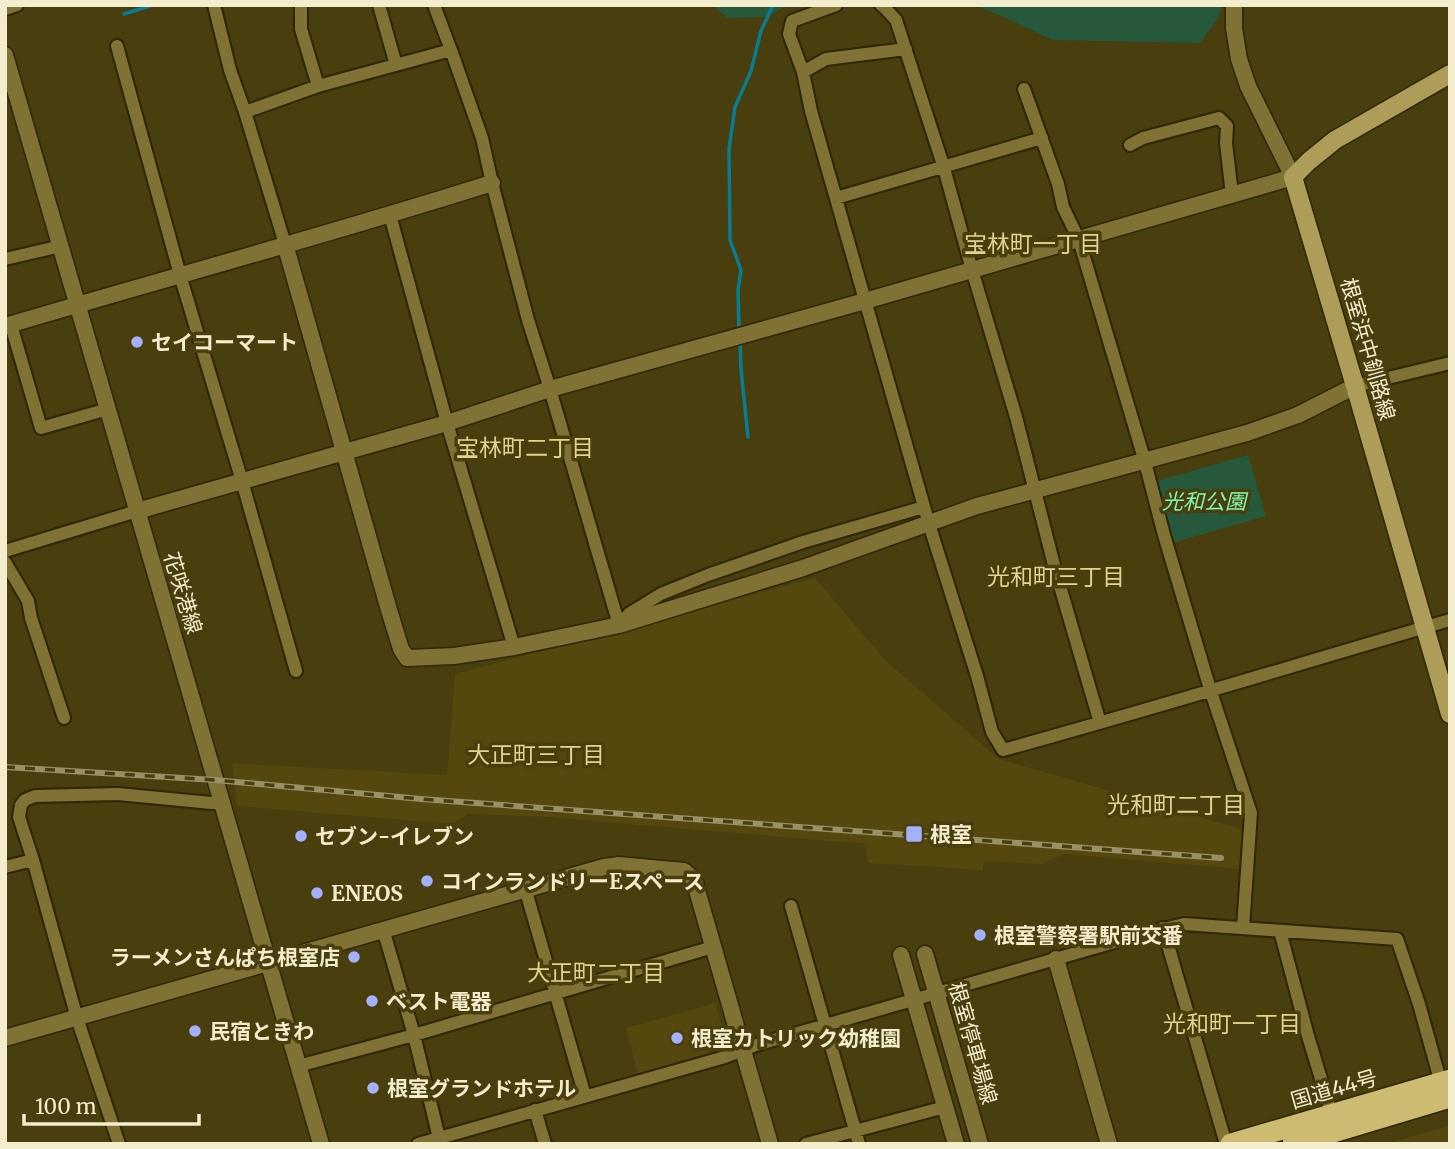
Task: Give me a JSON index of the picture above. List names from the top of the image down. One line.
{"streets":{"highway":["国道44号"],"main road":["根室浜中釧路線"],"street":["花咲港線","根室停車場線"]},"districts":["宝林町一丁目","宝林町二丁目","光和町三丁目","大正町三丁目","光和町二丁目","大正町二丁目","光和町一丁目"],"parks":["光和公園"],"places":{"other":["セイコーマート","セブン-イレブン","コインランドリーEスペース","ENEOS","根室警察署駅前交番","ラーメンさんぱち根室店","ベスト電器","民宿ときわ","根室カトリック幼稚園","根室グランドホテル"],"transit":["根室"]},"scale_bar":"100 m"}
